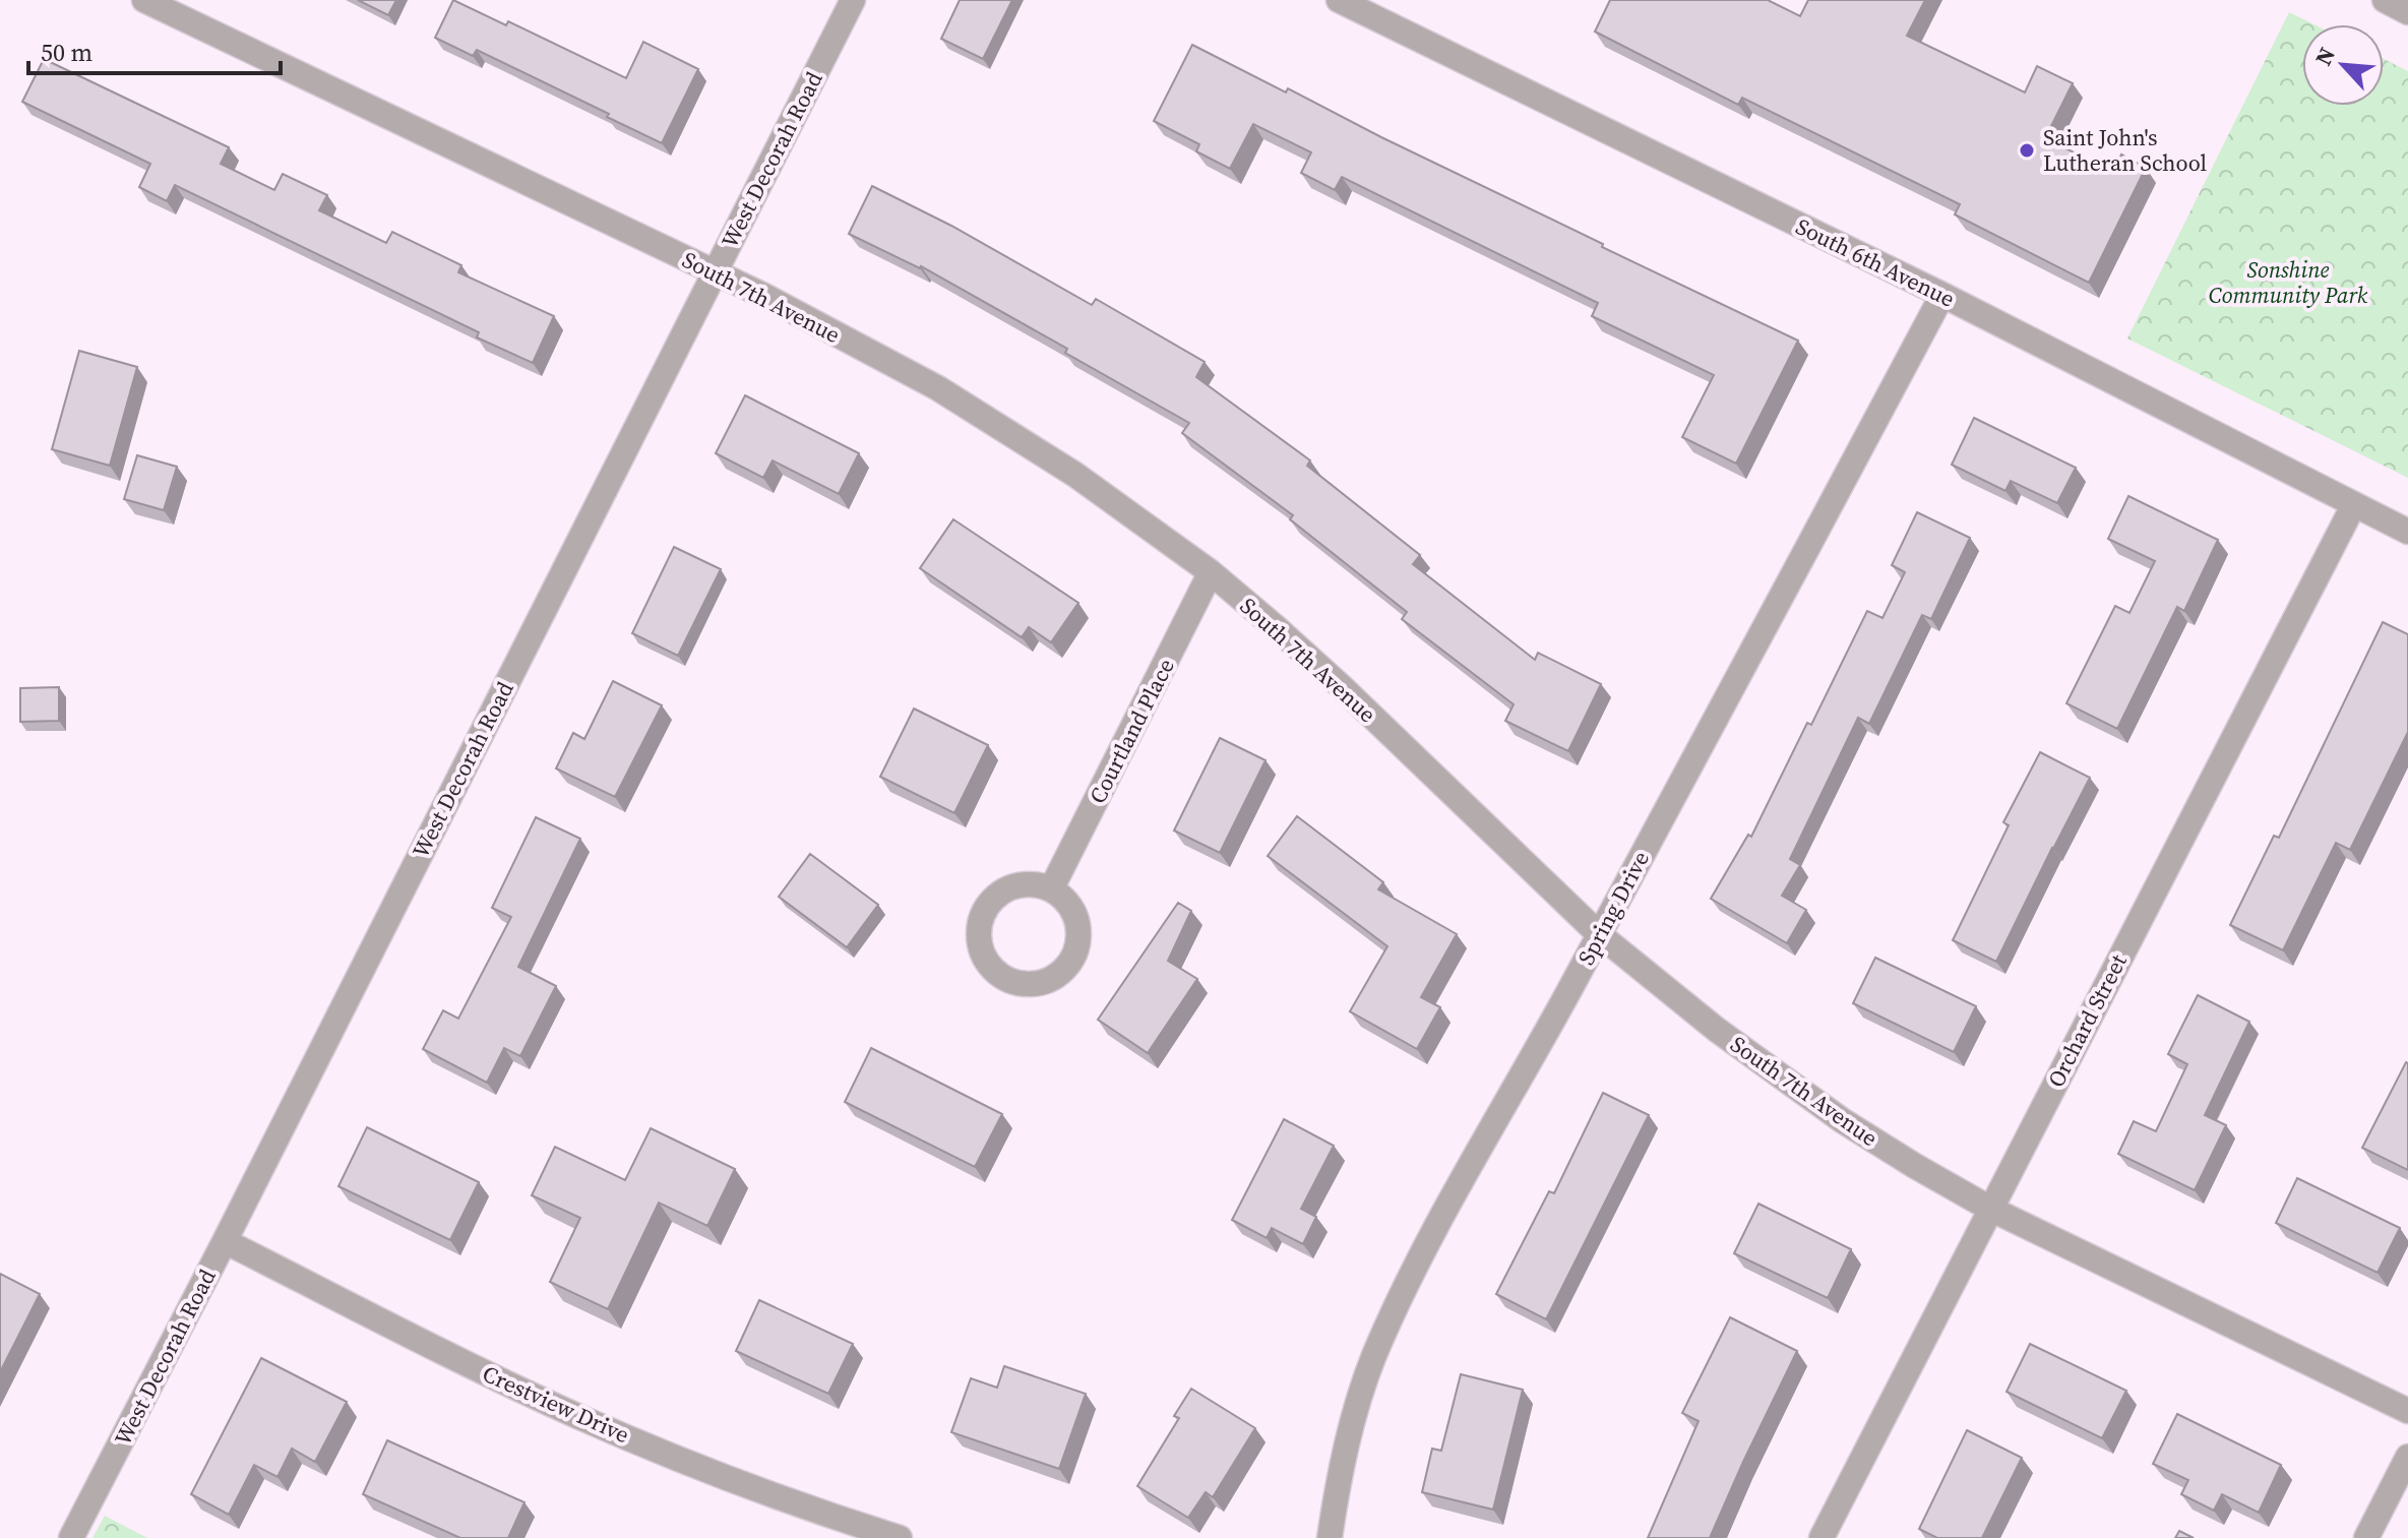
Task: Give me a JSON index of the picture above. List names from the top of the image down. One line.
{"streets":{"street":["West Decorah Road","South 6th Avenue","South 7th Avenue","Courtland Place","Spring Drive","Orchard Street","Crestview Drive"]},"crossings":[["West Decorah Road","South 7th Avenue"],["West Decorah Road","Crestview Drive"],["South 6th Avenue","Spring Drive"],["South 6th Avenue","Orchard Street"],["South 7th Avenue","Courtland Place"],["South 7th Avenue","Spring Drive"],["South 7th Avenue","Orchard Street"]],"parks":["Sonshine Community Park"],"places":["Saint John's Lutheran School"],"scale_bar":"50 m","north":"top left"}
